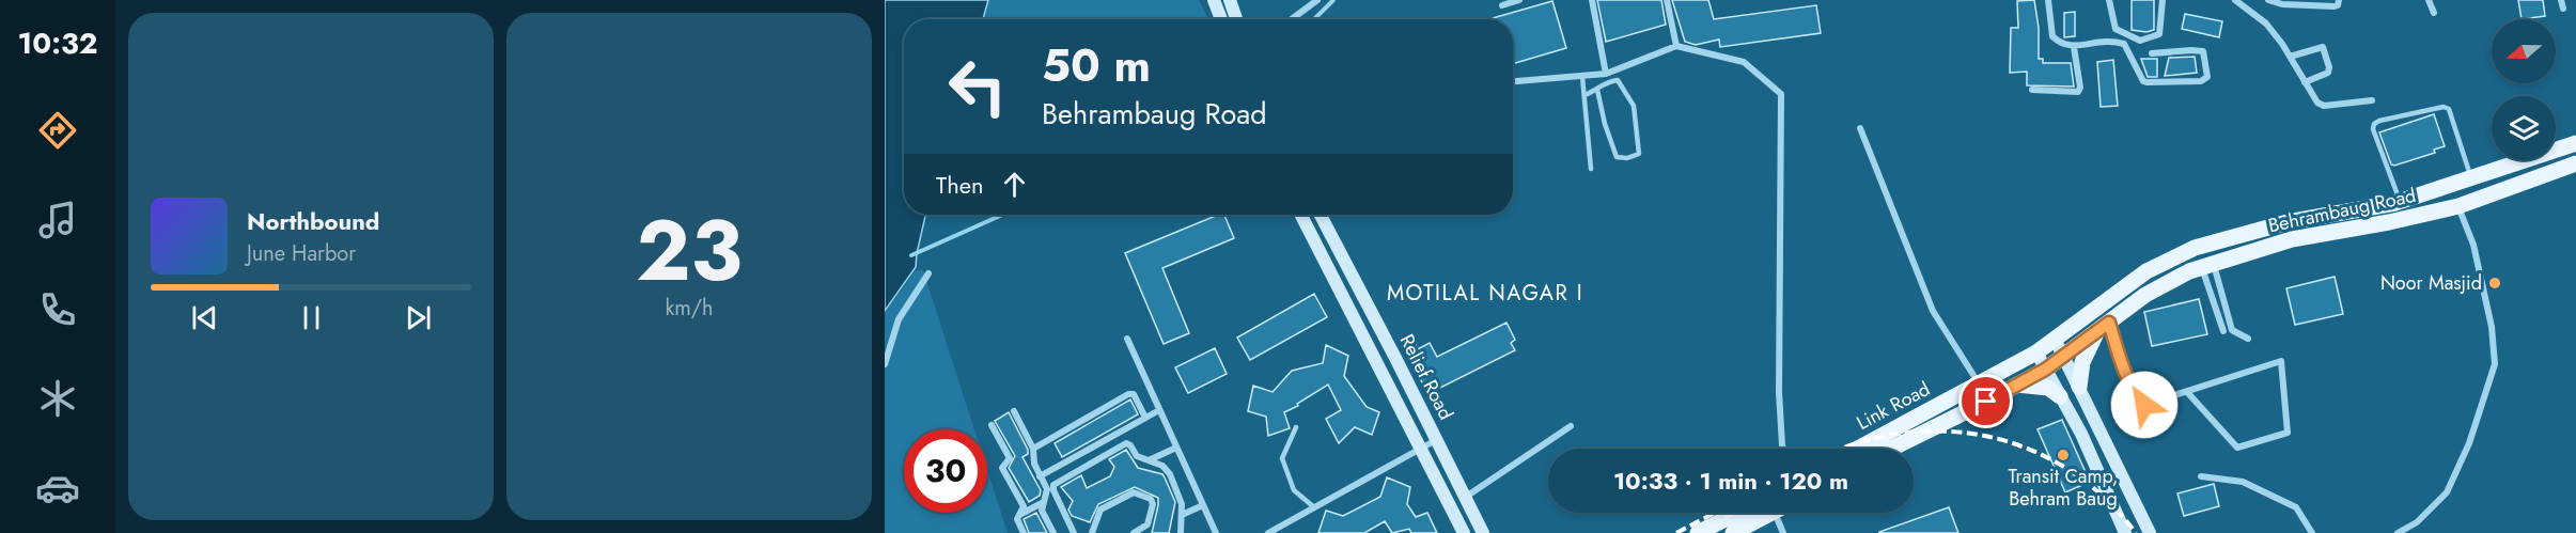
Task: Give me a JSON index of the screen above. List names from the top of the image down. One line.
{"streets":{"main road":["Behrambaug Road","Link Road"],"street":["Relief Road"]},"crossings":[["Behrambaug Road","Link Road"]],"districts":["MOTILAL NAGAR I"],"places":["Noor Masjid","Transit Camp, Behram Baug"],"north":"left","page":{"tabs":"10:32","tile":["23","km/h"],"turn":["50 m","Behrambaug Road"],"then":"Then","song":["Northbound","June Harbor"],"limit":"30","trip":"10:33 · 1 min · 120 m"}}
